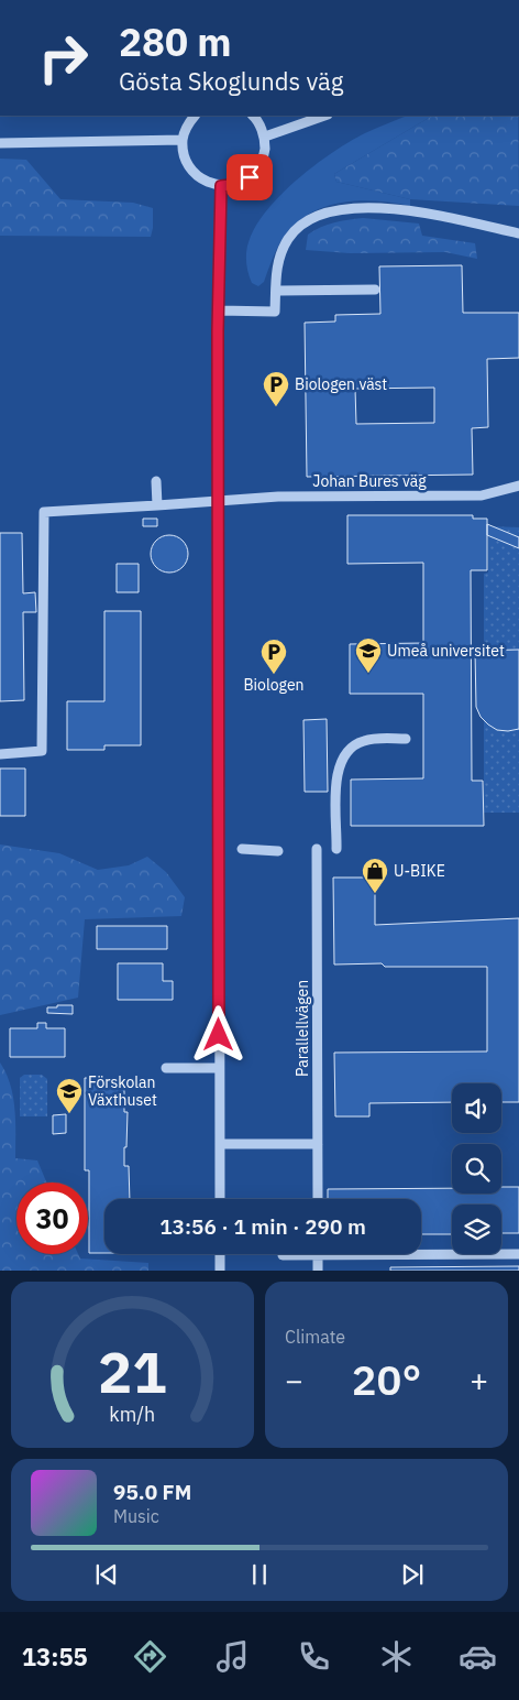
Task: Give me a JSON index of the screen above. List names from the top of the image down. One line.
{"streets":{"street":["Johan Bures väg","Parallellvägen"]},"places":{"parking":["Biologen väst","Biologen"],"school or university":["Umeå universitet","Förskolan Växthuset"],"shop":["U-BIKE"]},"page":{"turn":["280 m","Gösta Skoglunds väg"],"limit":"30","trip":"13:56 · 1 min · 290 m","tile":"Climate","heat":["−","20°","+"],"song":["95.0 FM","Music"],"tabs":"13:55","gauge":["21","km/h"]}}
